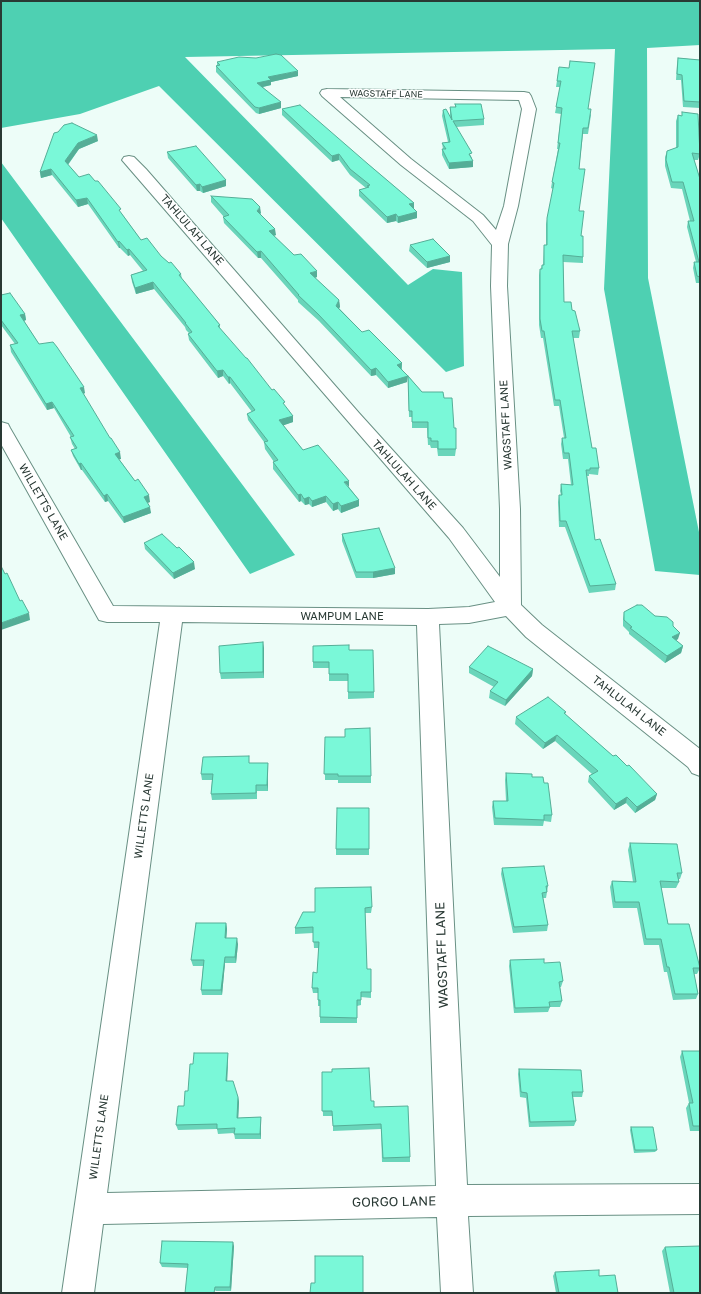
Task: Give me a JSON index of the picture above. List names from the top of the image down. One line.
{"streets":{"street":["WAGSTAFF LANE","TAHLULAH LANE","WILLETTS LANE","WAMPUM LANE","GORGO LANE"]},"crossings":[["WAGSTAFF LANE","TAHLULAH LANE"],["WAGSTAFF LANE","WAMPUM LANE"],["WAGSTAFF LANE","GORGO LANE"],["TAHLULAH LANE","WAMPUM LANE"],["WILLETTS LANE","WAMPUM LANE"],["WILLETTS LANE","GORGO LANE"]]}
